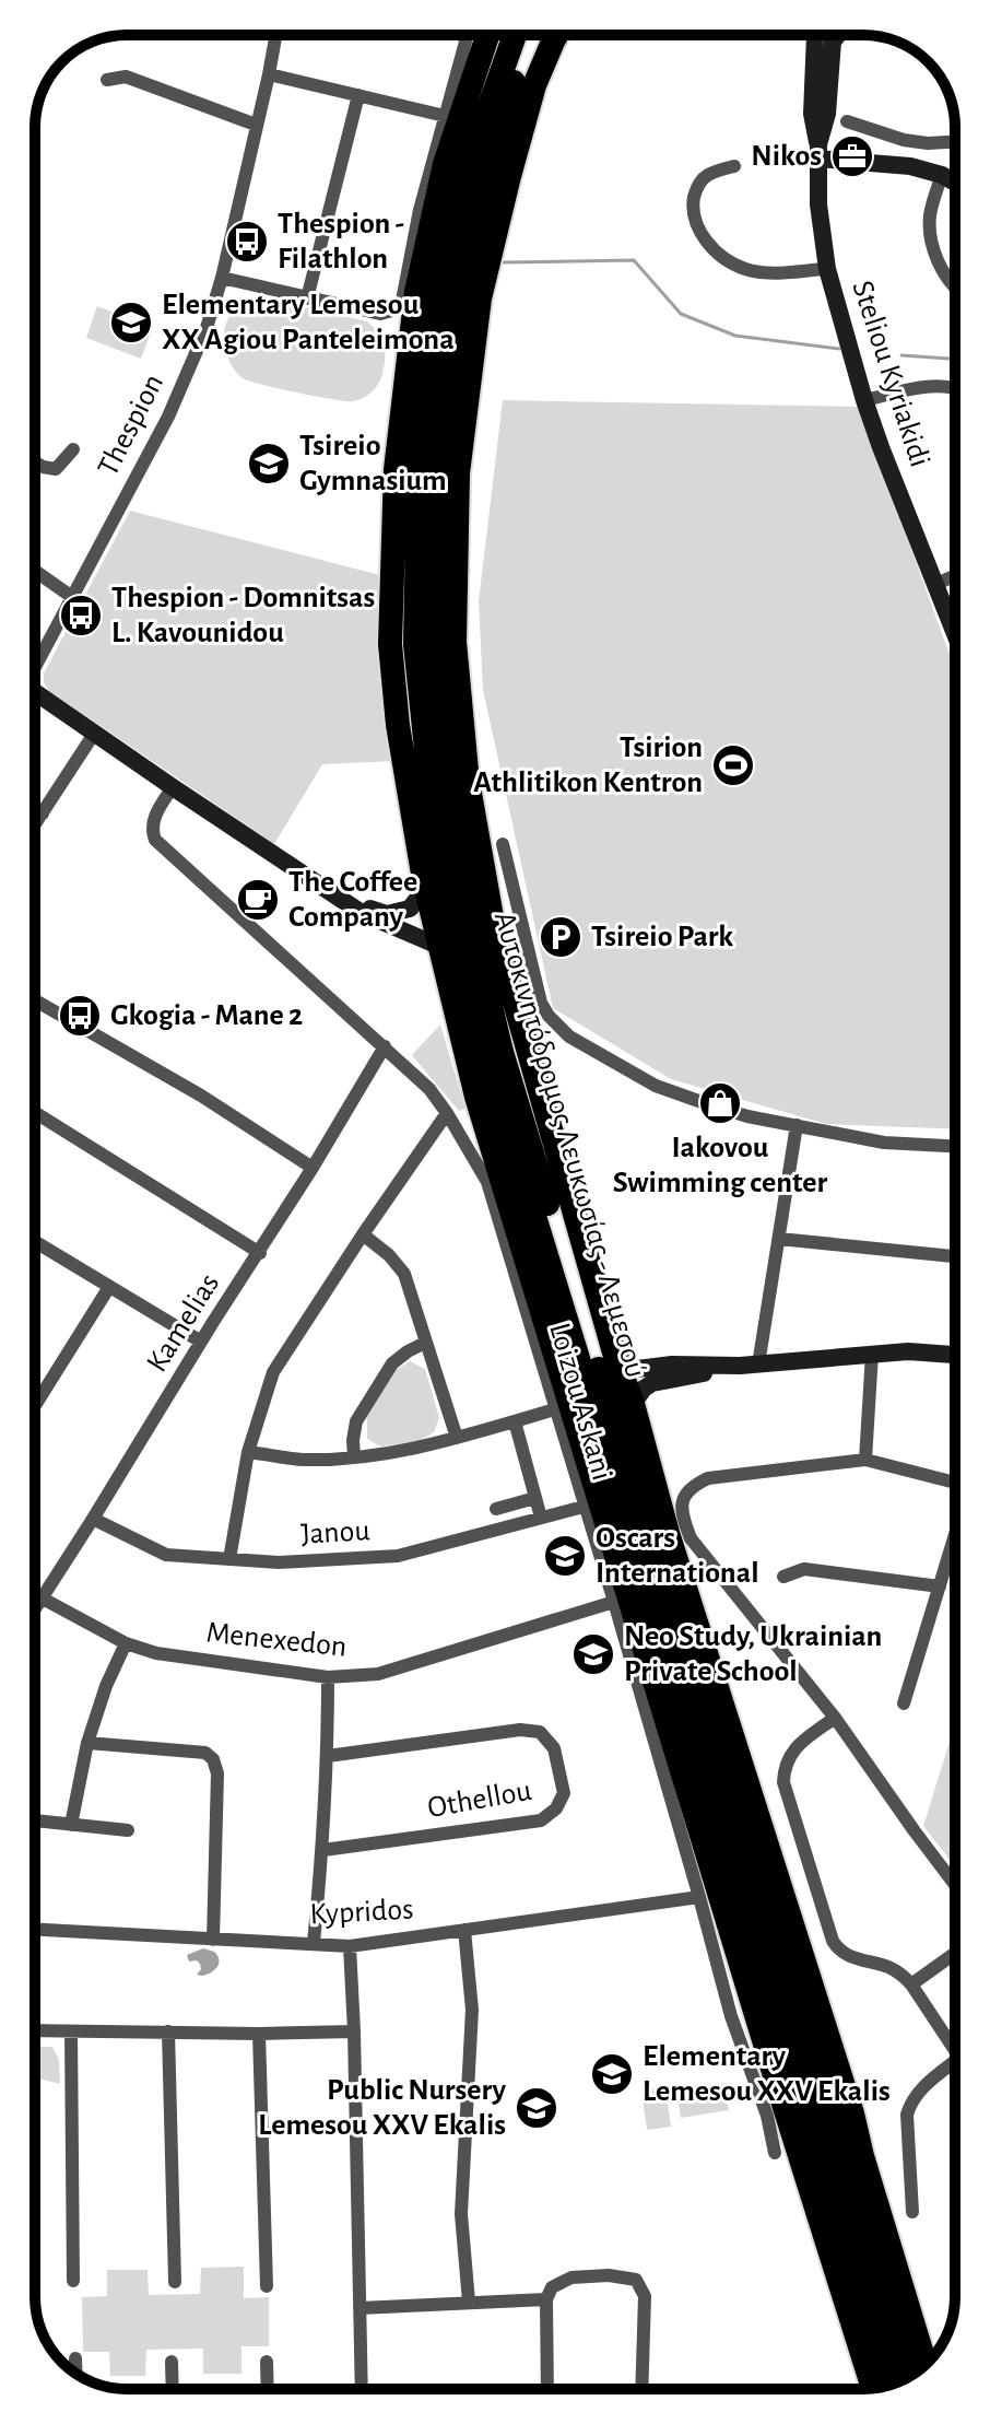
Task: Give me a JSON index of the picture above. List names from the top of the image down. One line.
{"streets":{"highway":["Αυτοκινητόδρομος Λευκωσίας - Λεμεσού"],"street":["Steliou Kyriakidi","Thespion","Kamelias","Loizou Askani","Janou","Menexedon","Othellou","Kypridos"]},"crossings":[["Kamelias","Loizou Askani"],["Kamelias","Janou"],["Kamelias","Menexedon"],["Loizou Askani","Janou"],["Loizou Askani","Menexedon"],["Loizou Askani","Kypridos"]],"places":{"office":["Nikos"],"bus stop":["Thespion - Filathlon","Thespion - Domnitsas L. Kavounidou","Gkogia - Mane 2"],"school or university":["Elementary Lemesou XX Agiou Panteleimona","Tsireio Gymnasium","Oscars International","Neo Study, Ukrainian Private School","Elementary Lemesou XXV Ekalis","Public Nursery Lemesou XXV Ekalis"],"sports":["Tsirion Athlitikon Kentron"],"cafe":["The Coffee Company"],"parking":["Tsireio Park"],"shop":["Iakovou Swimming center"]}}
